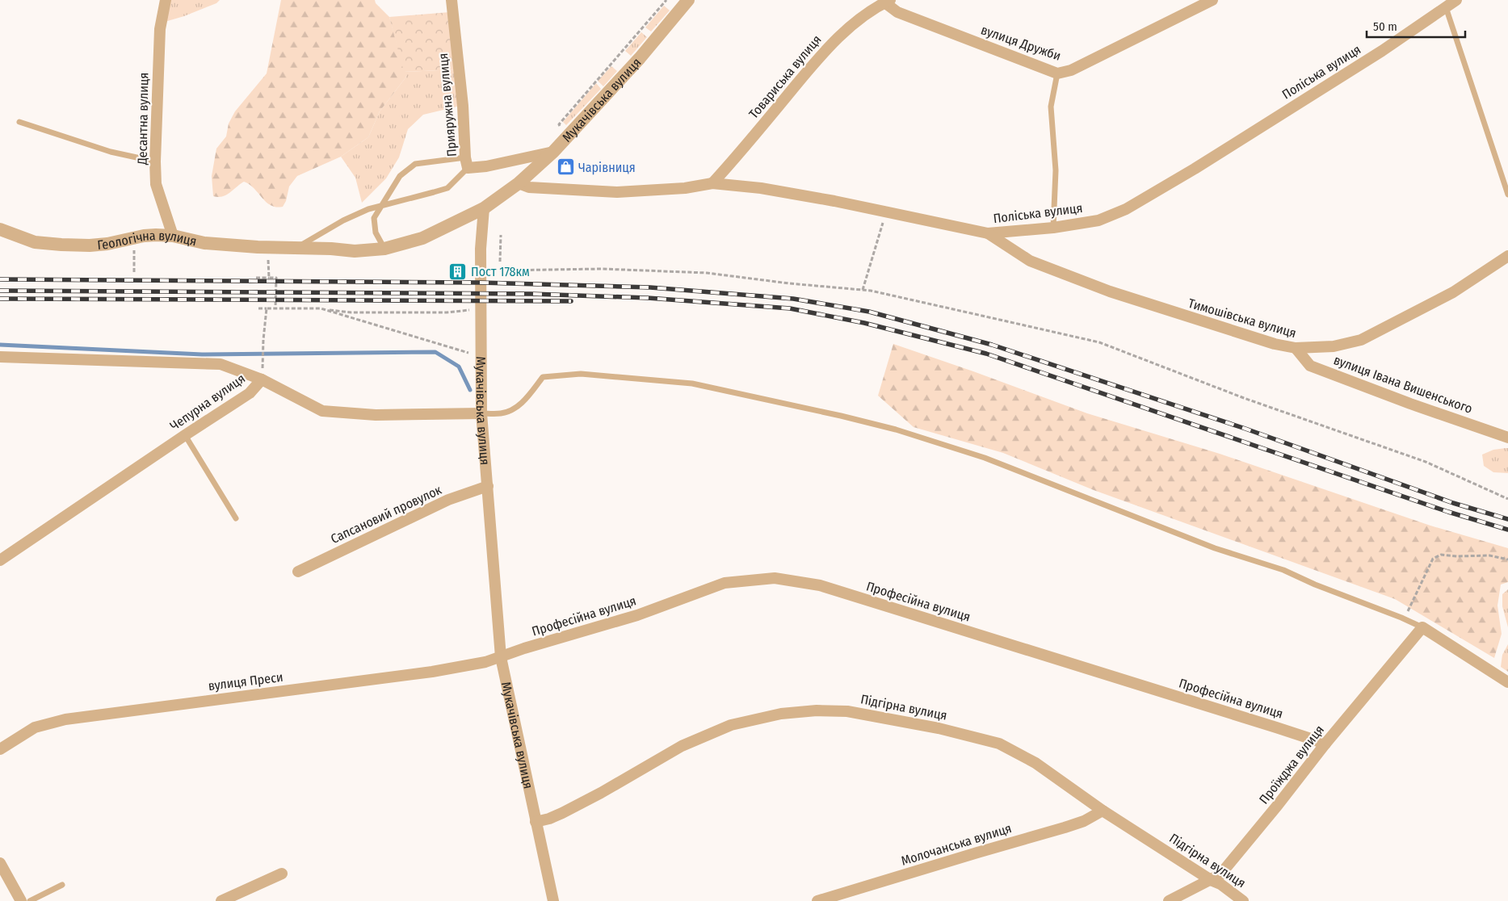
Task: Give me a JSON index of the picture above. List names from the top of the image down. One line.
{"streets":{"street":["вулиця Дружби","Поліська вулиця","Товариська вулиця","Мукачівська вулиця","Прияружна вулиця","Десантна вулиця","Геологічна вулиця","Тимошівська вулиця","вулиця Івана Вишенського","Чепурна вулиця","Сапсановий провулок","Професійна вулиця","вулиця Преси","Підгірна вулиця","Проїжджа вулиця","Молочанська вулиця"]},"crossings":[["вулиця Дружби","Товариська вулиця"],["Поліська вулиця","Товариська вулиця"],["Поліська вулиця","Мукачівська вулиця"],["Поліська вулиця","Тимошівська вулиця"],["Мукачівська вулиця","Прияружна вулиця"],["Мукачівська вулиця","Геологічна вулиця"],["Мукачівська вулиця","Чепурна вулиця"],["Мукачівська вулиця","Сапсановий провулок"],["Мукачівська вулиця","Професійна вулиця"],["Мукачівська вулиця","вулиця Преси"],["Мукачівська вулиця","Підгірна вулиця"],["Десантна вулиця","Геологічна вулиця"],["Тимошівська вулиця","вулиця Івана Вишенського"],["Професійна вулиця","вулиця Преси"],["Професійна вулиця","Проїжджа вулиця"],["Підгірна вулиця","Проїжджа вулиця"],["Підгірна вулиця","Молочанська вулиця"]],"places":{"shop":["Чарівниця"],"building":["Пост 178км"]},"scale_bar":"50 m"}
